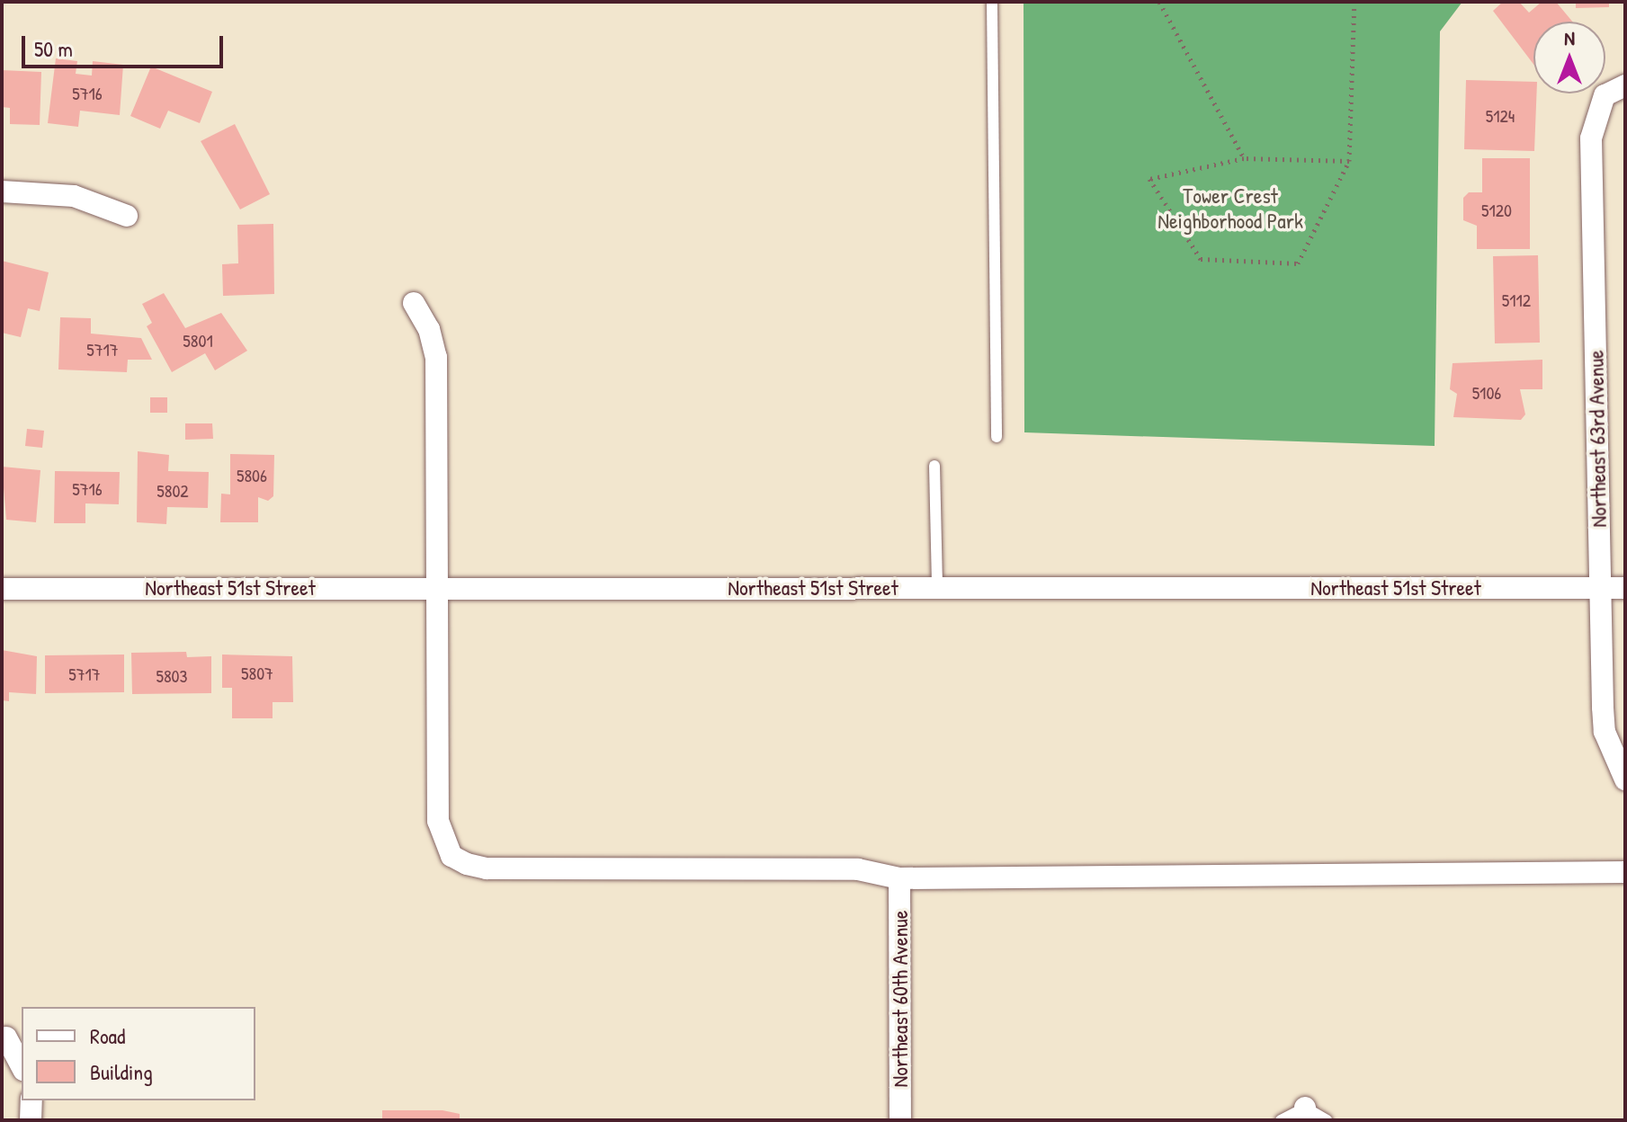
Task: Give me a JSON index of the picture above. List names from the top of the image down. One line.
{"streets":{"street":["Northeast 63rd Avenue","Northeast 51st Street","Northeast 60th Avenue"]},"crossings":[["Northeast 63rd Avenue","Northeast 51st Street"]],"parks":["Tower Crest Neighborhood Park"],"house_numbers":["5716","5124","5120","5112","5801","5717","5106","5806","5716","5802","5807","5717","5803"],"legend":["Road","Building"],"scale_bar":"50 m","north":"top"}
